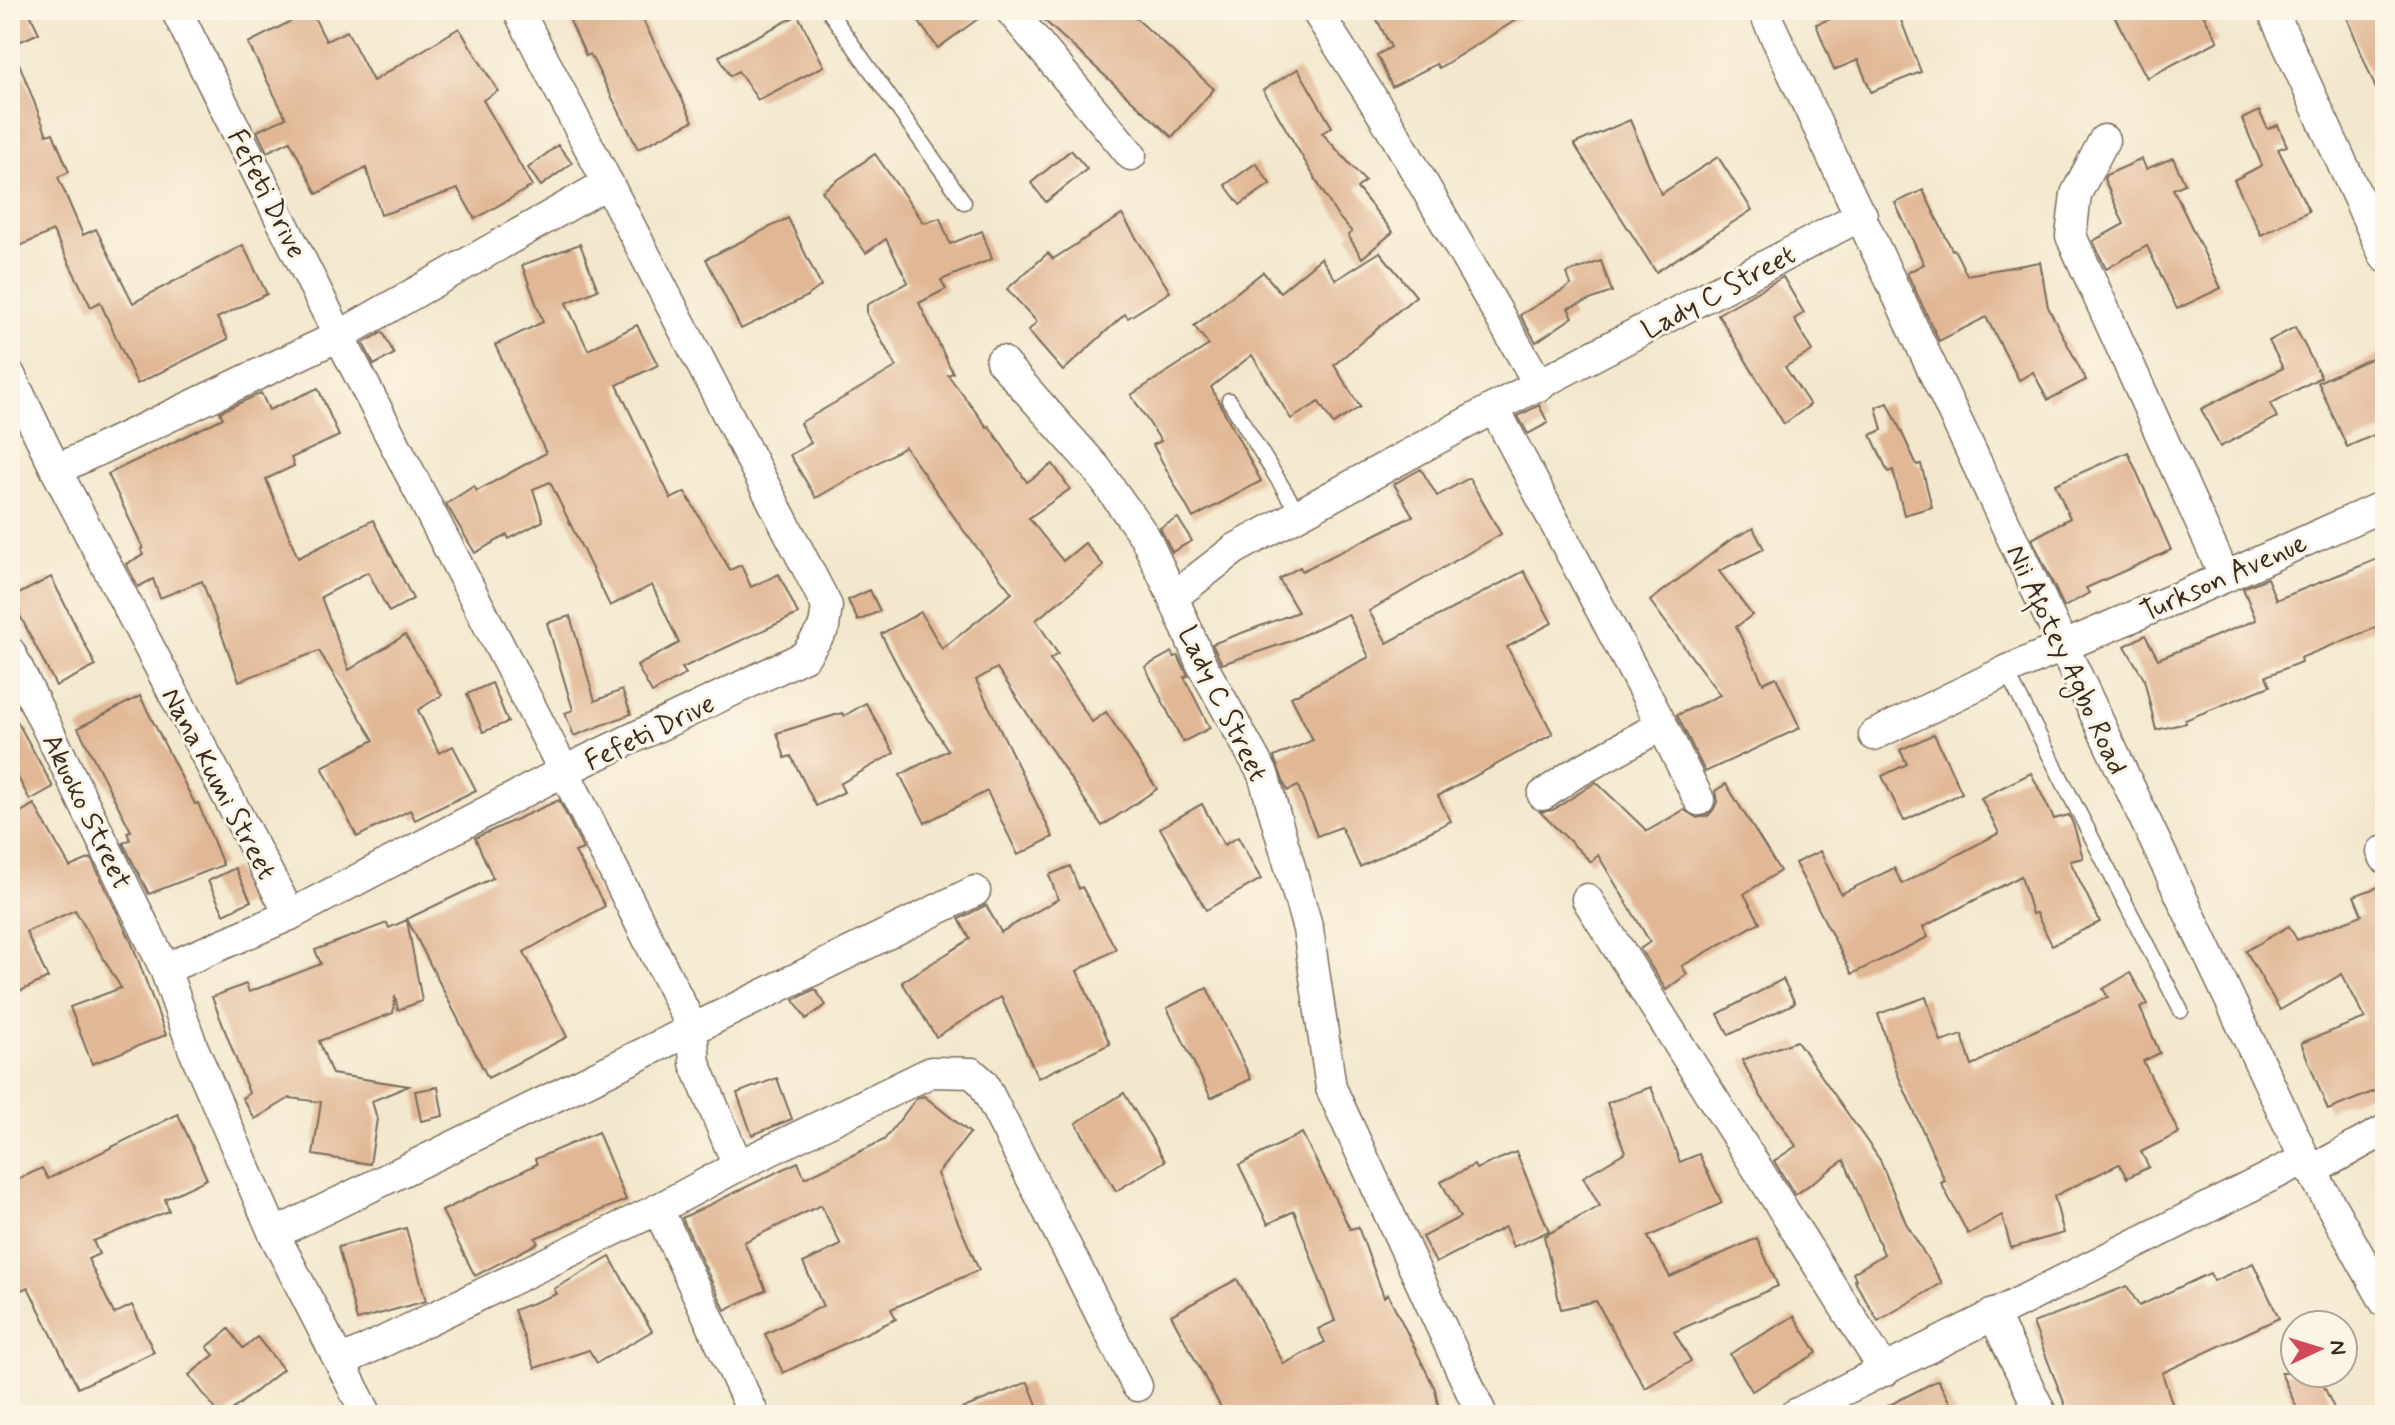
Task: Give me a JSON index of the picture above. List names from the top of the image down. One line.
{"streets":{"street":["Fefeti Drive","Lady C Street","Turkson Avenue","Nii Afotey Agbo Road","Nana Kumi Street","Akuoko Street"]},"crossings":[["Fefeti Drive","Nana Kumi Street"],["Lady C Street","Nii Afotey Agbo Road"],["Turkson Avenue","Nii Afotey Agbo Road"]],"north":"right"}
